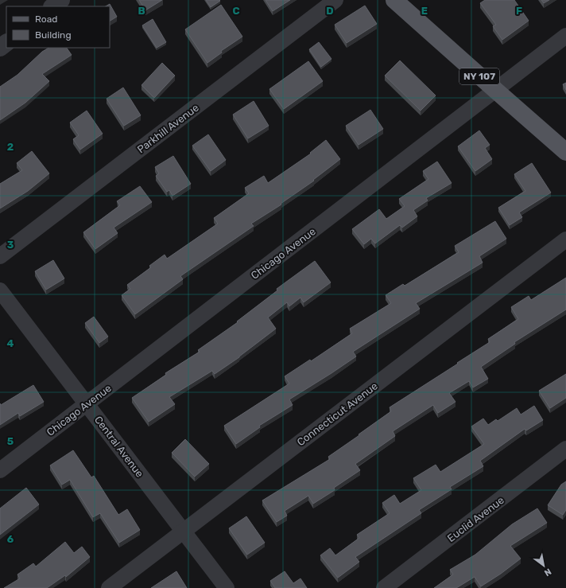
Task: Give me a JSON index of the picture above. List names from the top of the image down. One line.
{"streets":{"main road":["NY 107"],"street":["Parkhill Avenue","Chicago Avenue","Connecticut Avenue","Central Avenue","Euclid Avenue"]},"crossings":[["NY 107","Chicago Avenue"],["Chicago Avenue","Central Avenue"],["Connecticut Avenue","Central Avenue"]],"legend":["Road","Building"],"north":"bottom right","grid":{"columns":["B","C","D","E","F"],"rows":["2","3","4","5","6"]}}
